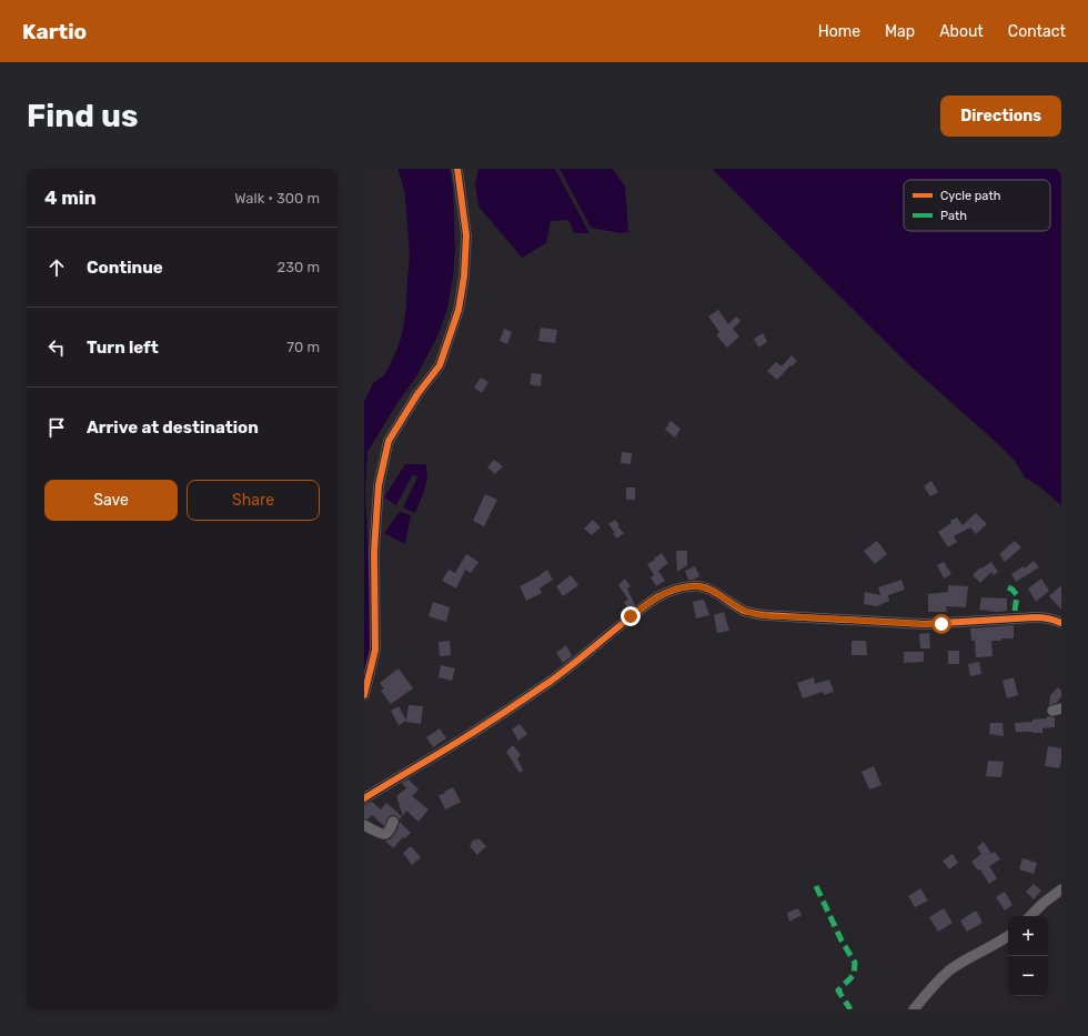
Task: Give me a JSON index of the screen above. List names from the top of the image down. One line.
{"legend":["Cycle path","Path"],"page":{"header":"Kartio","nav":["Home","Map","About","Contact"],"buttons":["Directions",["Save","Share"]],"title":"Find us","heading":["4 min","Walk · 300 m"],"list":[["Continue","230 m"],["Turn left","70 m"],"Arrive at destination"],"map_buttons":["+","−"]}}
